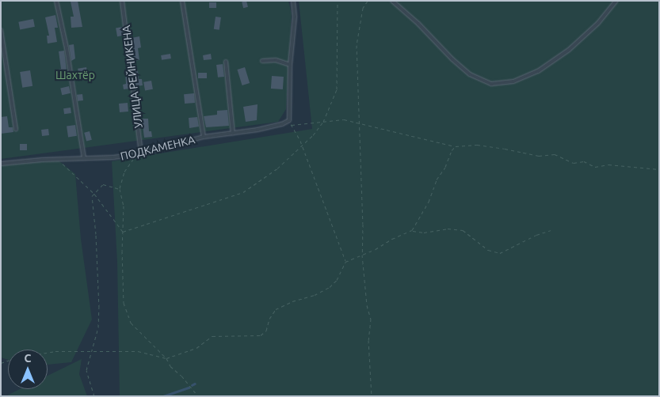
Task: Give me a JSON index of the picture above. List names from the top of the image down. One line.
{"streets":{"lane":["УЛИЦА РЕЙНИКЕНА","ПОДКАМЕНКА"]},"crossings":[["УЛИЦА РЕЙНИКЕНА","ПОДКАМЕНКА"]],"parks":["Шахтёр"],"north":"top"}
